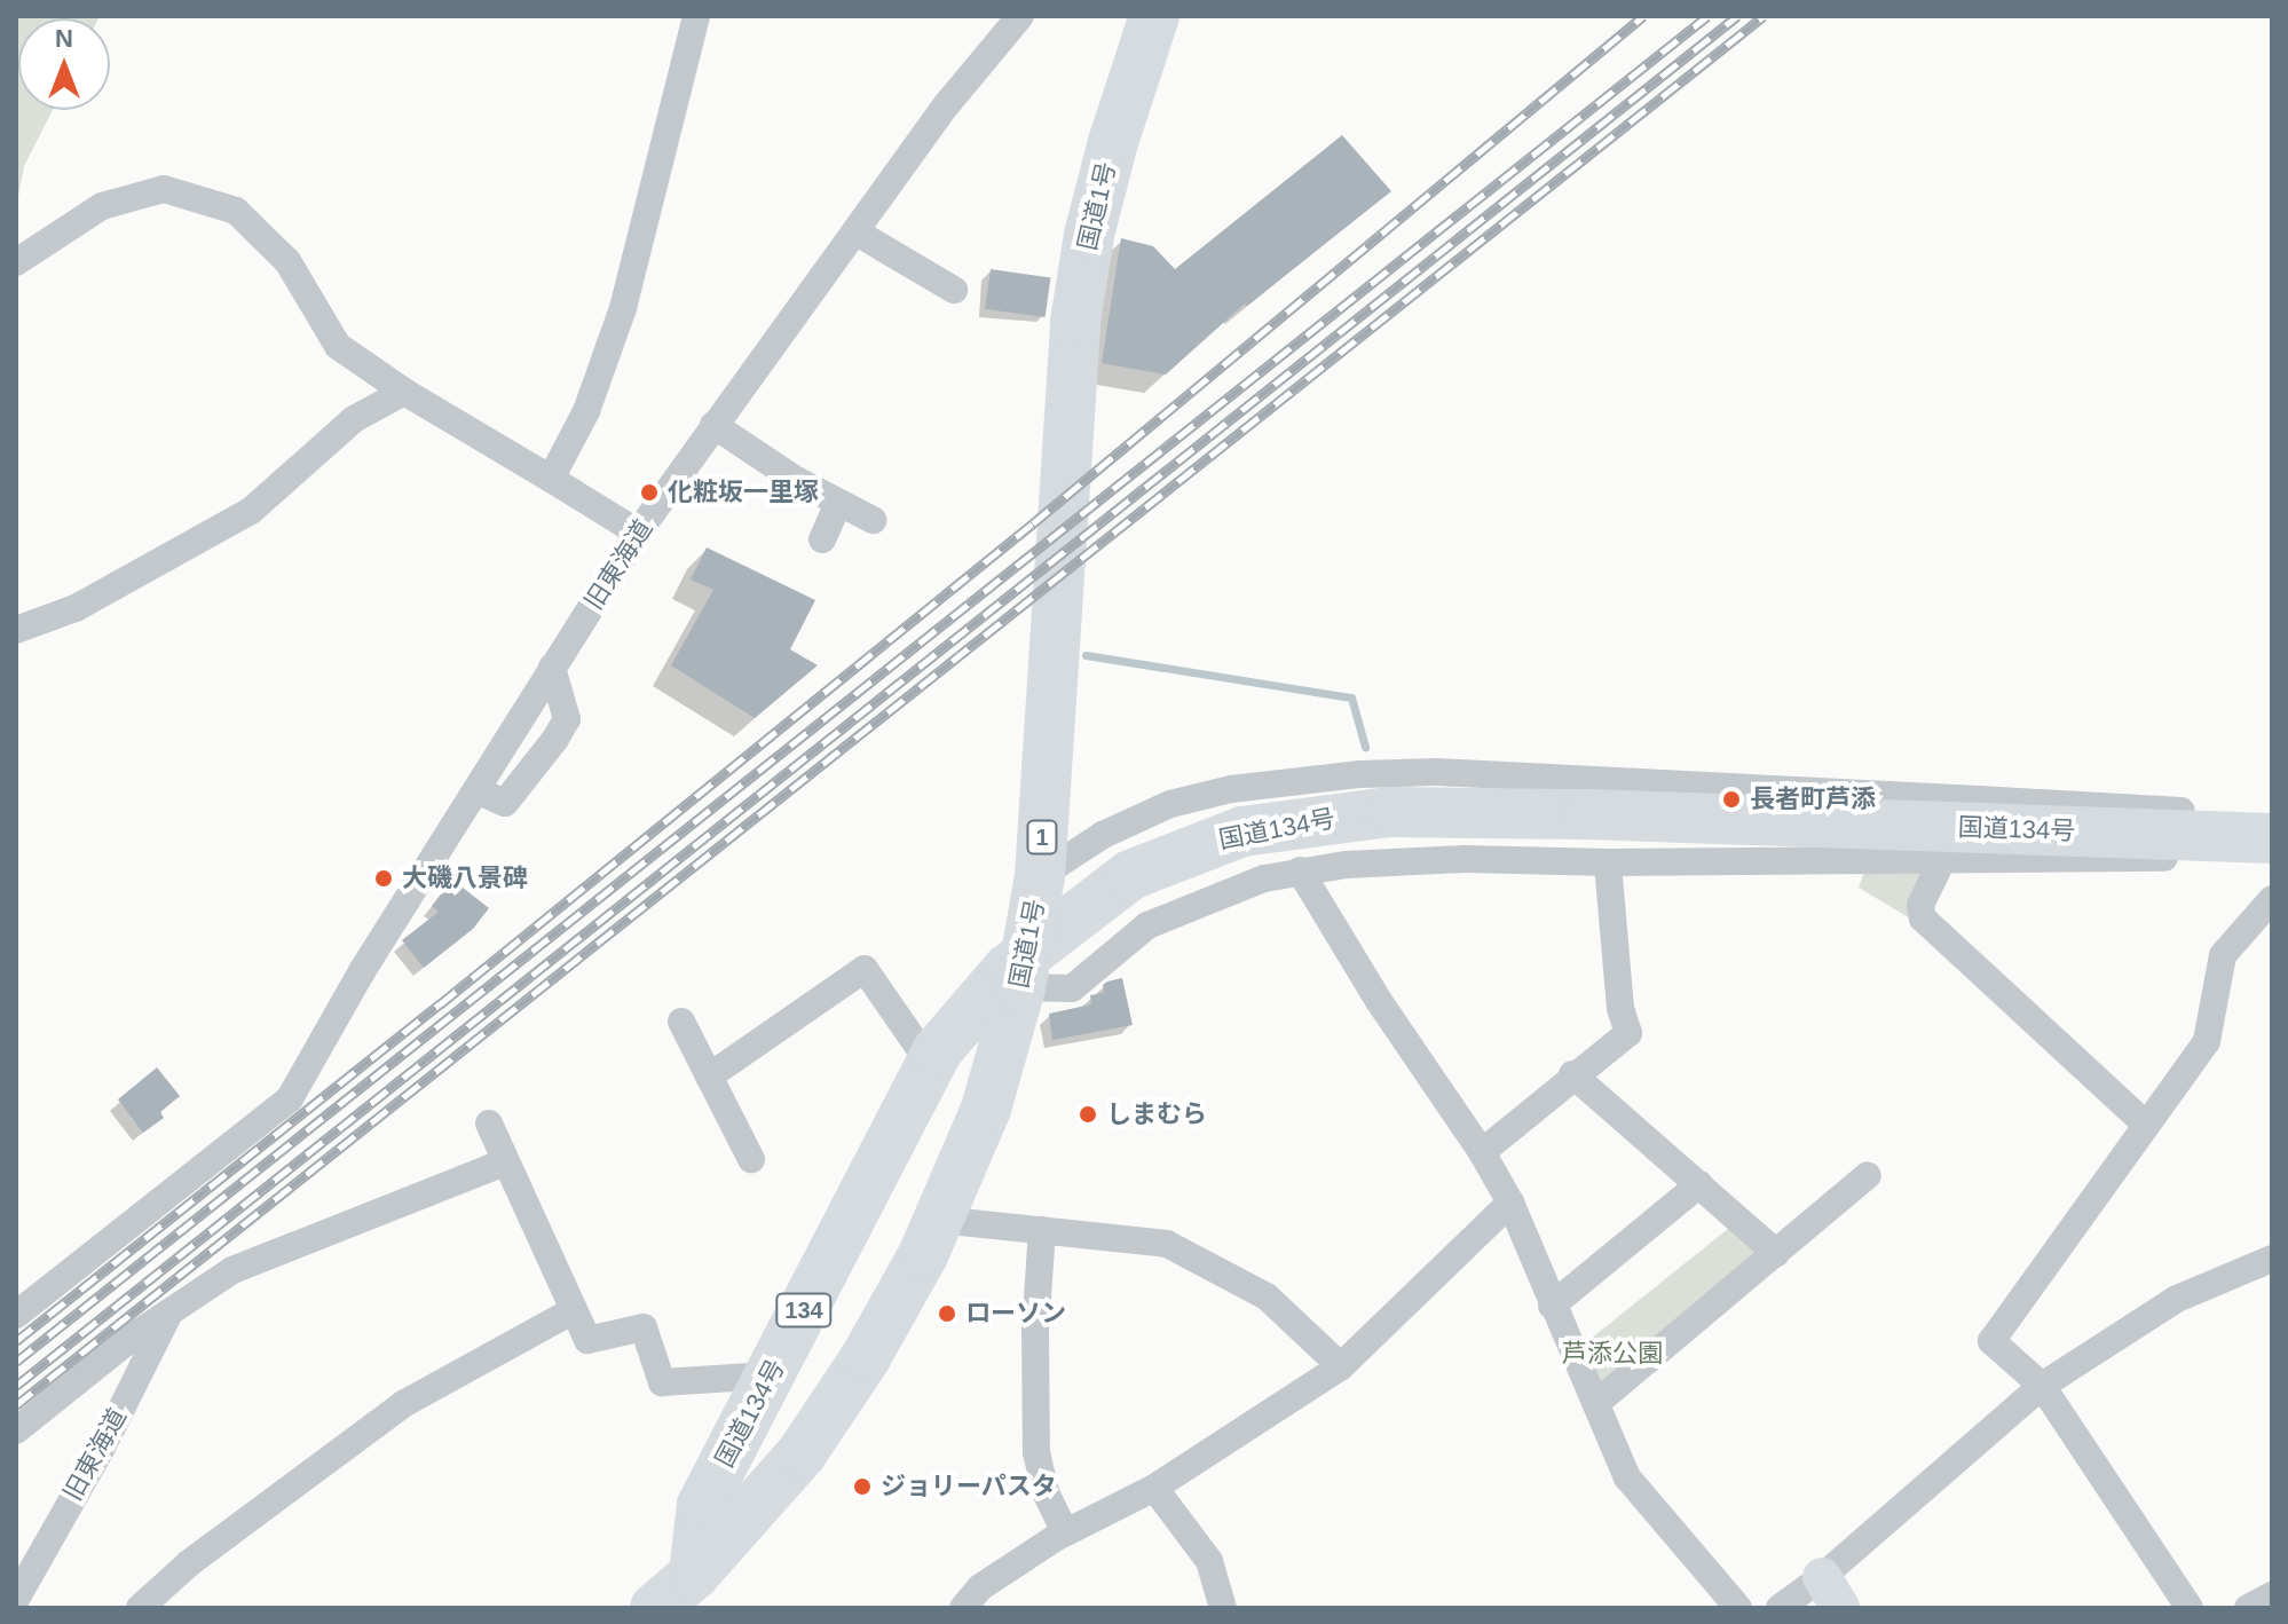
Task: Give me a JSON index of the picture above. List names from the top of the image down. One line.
{"streets":{"highway":["国道1号","国道134号","1","134"],"street":["旧東海道"]},"crossings":[["国道1号","国道134号"]],"parks":["芦添公園"],"places":["化粧坂一里塚","長者町芦添","大磯八景碑","しまむら","ローソン","ジョリーパスタ"],"north":"top"}
